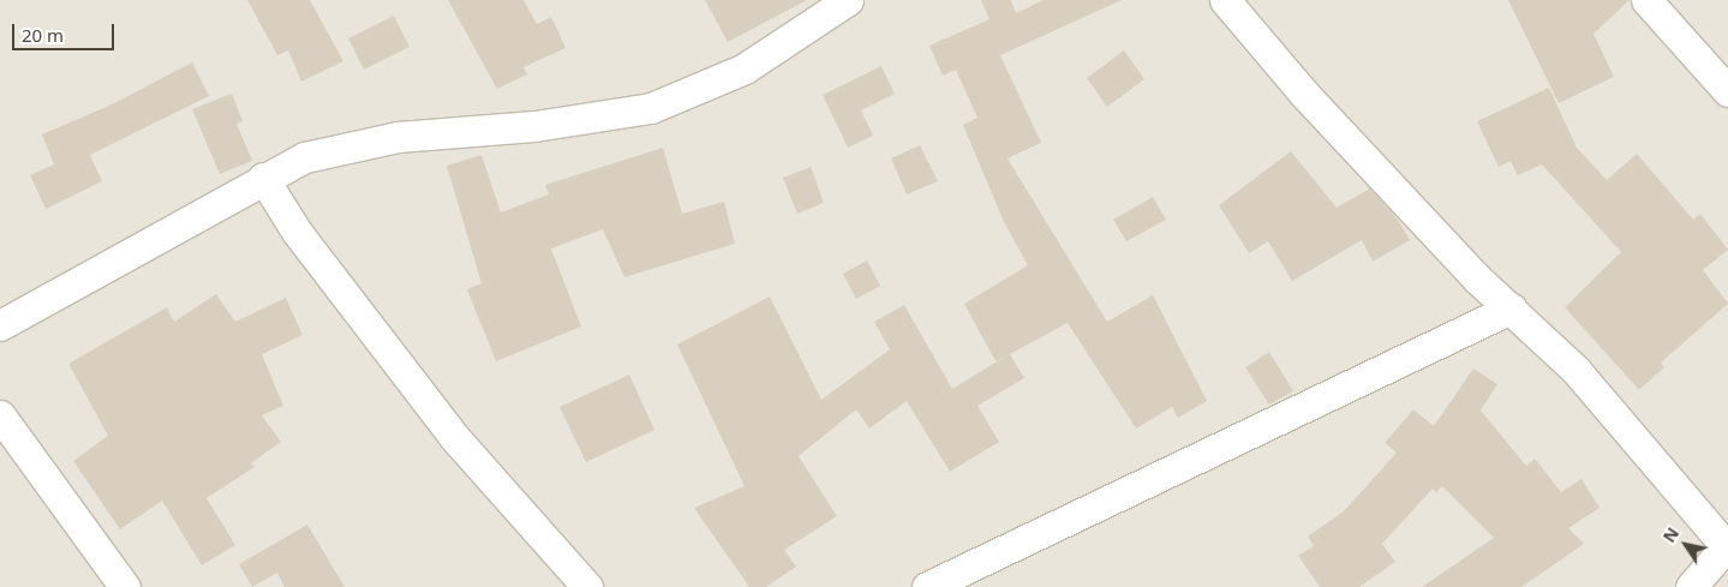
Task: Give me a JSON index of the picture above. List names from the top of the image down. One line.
{"scale_bar":"20 m","north":"top left"}
